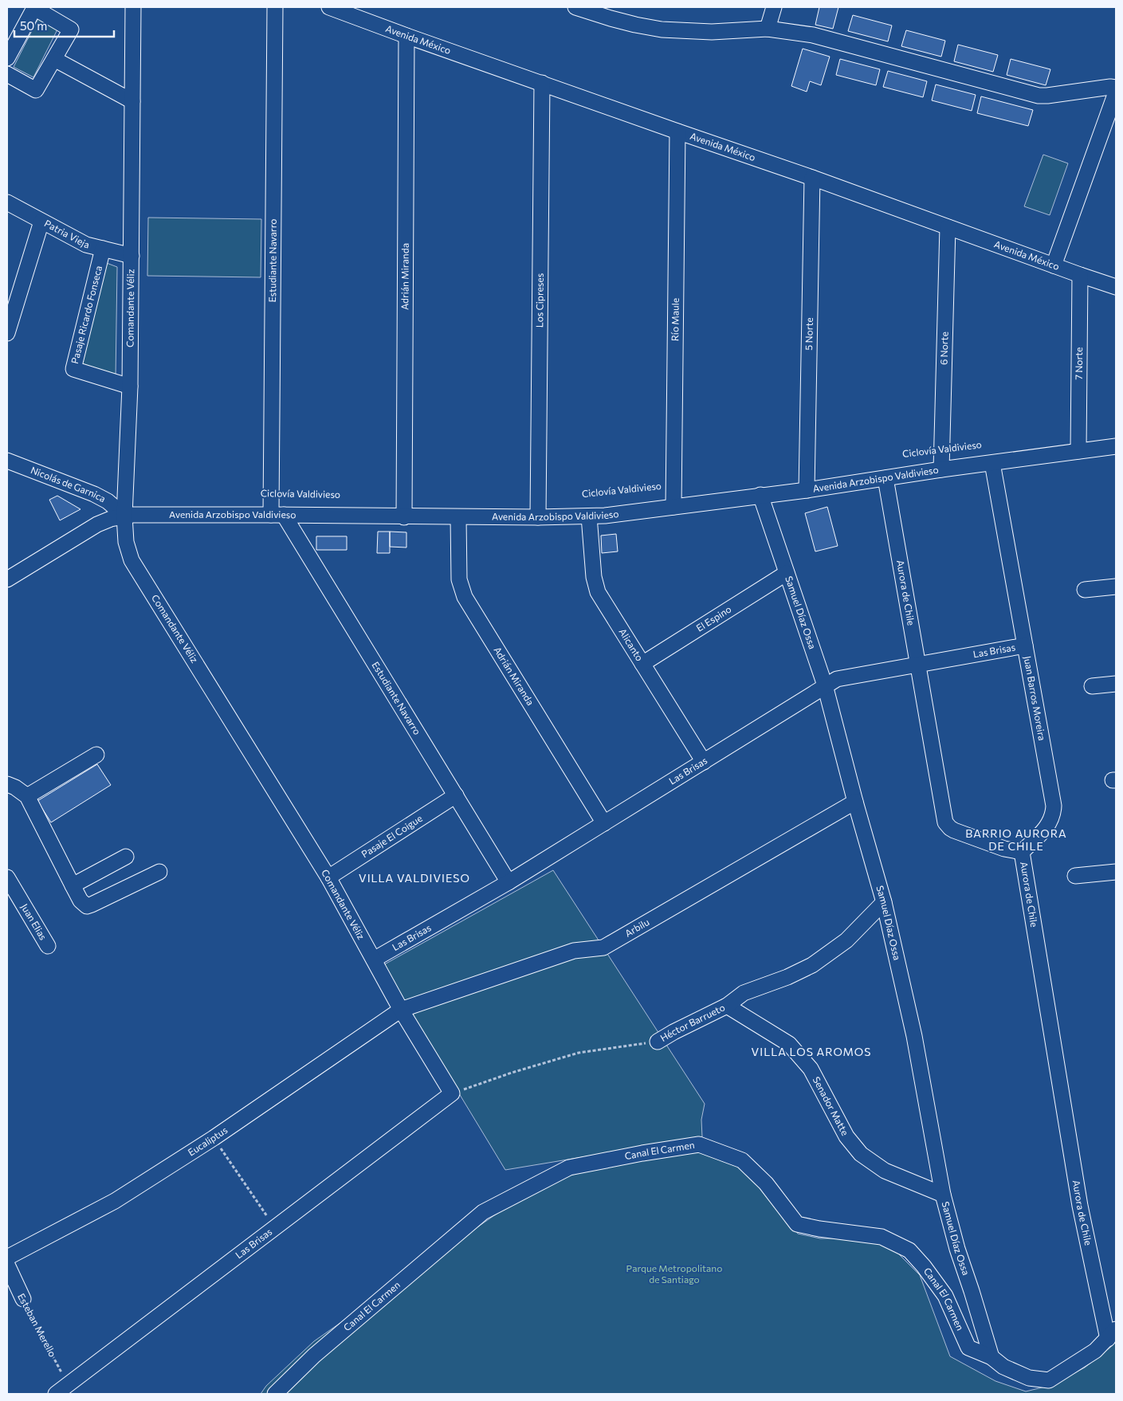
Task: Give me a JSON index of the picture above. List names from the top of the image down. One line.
{"streets":{"street":["Avenida México","Patria Vieja","Estudiante Navarro","Adrián Miranda","Los Cipreses","Comandante Véliz","Pasaje Ricardo Fonseca","Río Maule","5 Norte","6 Norte","7 Norte","Avenida Arzobispo Valdivieso","Nicolás de Garnica","Aurora de Chile","Samuel Díaz Ossa","El Espino","Alicanto","Las Brisas","Juan Barros Moreira","Pasaje El Coigue","Juan Elias","Arbilu","Héctor Barrueto","Senador Matte","Eucaliptus","Canal El Carmen","Esteban Merello"]},"crossings":[["Avenida México","Adrián Miranda"],["Avenida México","Los Cipreses"],["Avenida México","Río Maule"],["Avenida México","5 Norte"],["Avenida México","6 Norte"],["Avenida México","7 Norte"],["Patria Vieja","Comandante Véliz"],["Patria Vieja","Pasaje Ricardo Fonseca"],["Estudiante Navarro","Avenida Arzobispo Valdivieso"],["Estudiante Navarro","Las Brisas"],["Estudiante Navarro","Pasaje El Coigue"],["Adrián Miranda","Avenida Arzobispo Valdivieso"],["Adrián Miranda","Las Brisas"],["Los Cipreses","Avenida Arzobispo Valdivieso"],["Comandante Véliz","Pasaje Ricardo Fonseca"],["Comandante Véliz","Avenida Arzobispo Valdivieso"],["Comandante Véliz","Nicolás de Garnica"],["Comandante Véliz","Las Brisas"],["Comandante Véliz","Pasaje El Coigue"],["Comandante Véliz","Arbilu"],["Comandante Véliz","Héctor Barrueto"],["Comandante Véliz","Eucaliptus"],["Río Maule","Avenida Arzobispo Valdivieso"],["5 Norte","Avenida Arzobispo Valdivieso"],["6 Norte","Avenida Arzobispo Valdivieso"],["7 Norte","Avenida Arzobispo Valdivieso"],["Avenida Arzobispo Valdivieso","Nicolás de Garnica"],["Avenida Arzobispo Valdivieso","Aurora de Chile"],["Avenida Arzobispo Valdivieso","Samuel Díaz Ossa"],["Avenida Arzobispo Valdivieso","Alicanto"],["Avenida Arzobispo Valdivieso","Juan Barros Moreira"],["Aurora de Chile","Las Brisas"],["Aurora de Chile","Juan Barros Moreira"],["Aurora de Chile","Canal El Carmen"],["Samuel Díaz Ossa","El Espino"],["Samuel Díaz Ossa","Las Brisas"],["Samuel Díaz Ossa","Arbilu"],["Samuel Díaz Ossa","Héctor Barrueto"],["Samuel Díaz Ossa","Senador Matte"],["Samuel Díaz Ossa","Canal El Carmen"],["El Espino","Alicanto"],["Alicanto","Las Brisas"],["Las Brisas","Juan Barros Moreira"],["Las Brisas","Héctor Barrueto"],["Las Brisas","Esteban Merello"],["Arbilu","Eucaliptus"],["Héctor Barrueto","Senador Matte"]],"districts":["BARRIO AURORA DE CHILE","VILLA VALDIVIESO","VILLA LOS AROMOS"],"parks":["Parque Metropolitano de Santiago"],"scale_bar":"50 m"}
